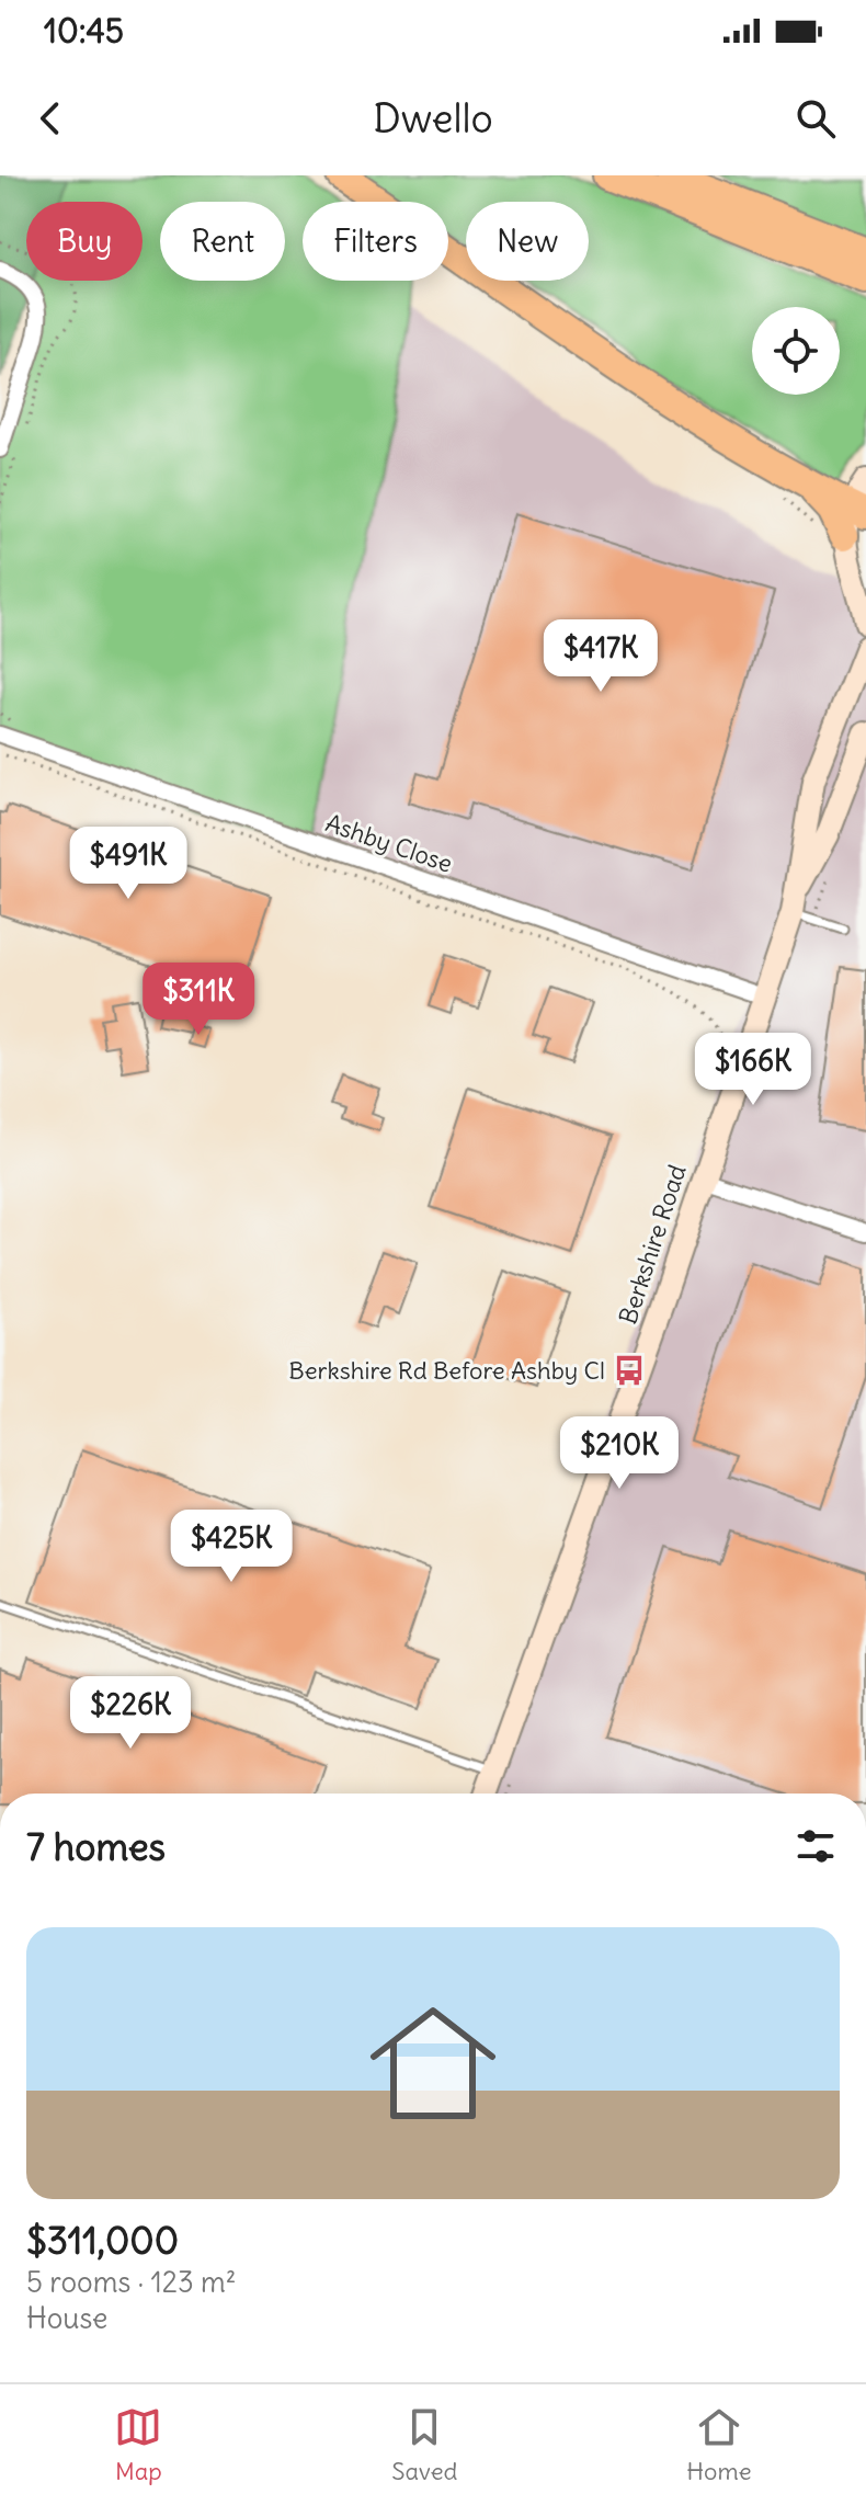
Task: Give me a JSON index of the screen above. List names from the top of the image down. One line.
{"streets":{"main road":["Berkshire Road"],"street":["Ashby Close"]},"crossings":[["Ashby Close","Berkshire Road"]],"places":{"bus stop":["Berkshire Rd Before Ashby Cl"]},"page":{"status":"10:45","header":"Dwello","chip":["Buy","Rent","Filters","New"],"price":["$417K","$491K","$311K","$166K","$210K","$425K","$226K"],"heading":"7 homes","list":[{"name":"$311,000","note":"5 rooms · 123 m² · House"}],"tabs":["Map","Saved","Home"]}}
